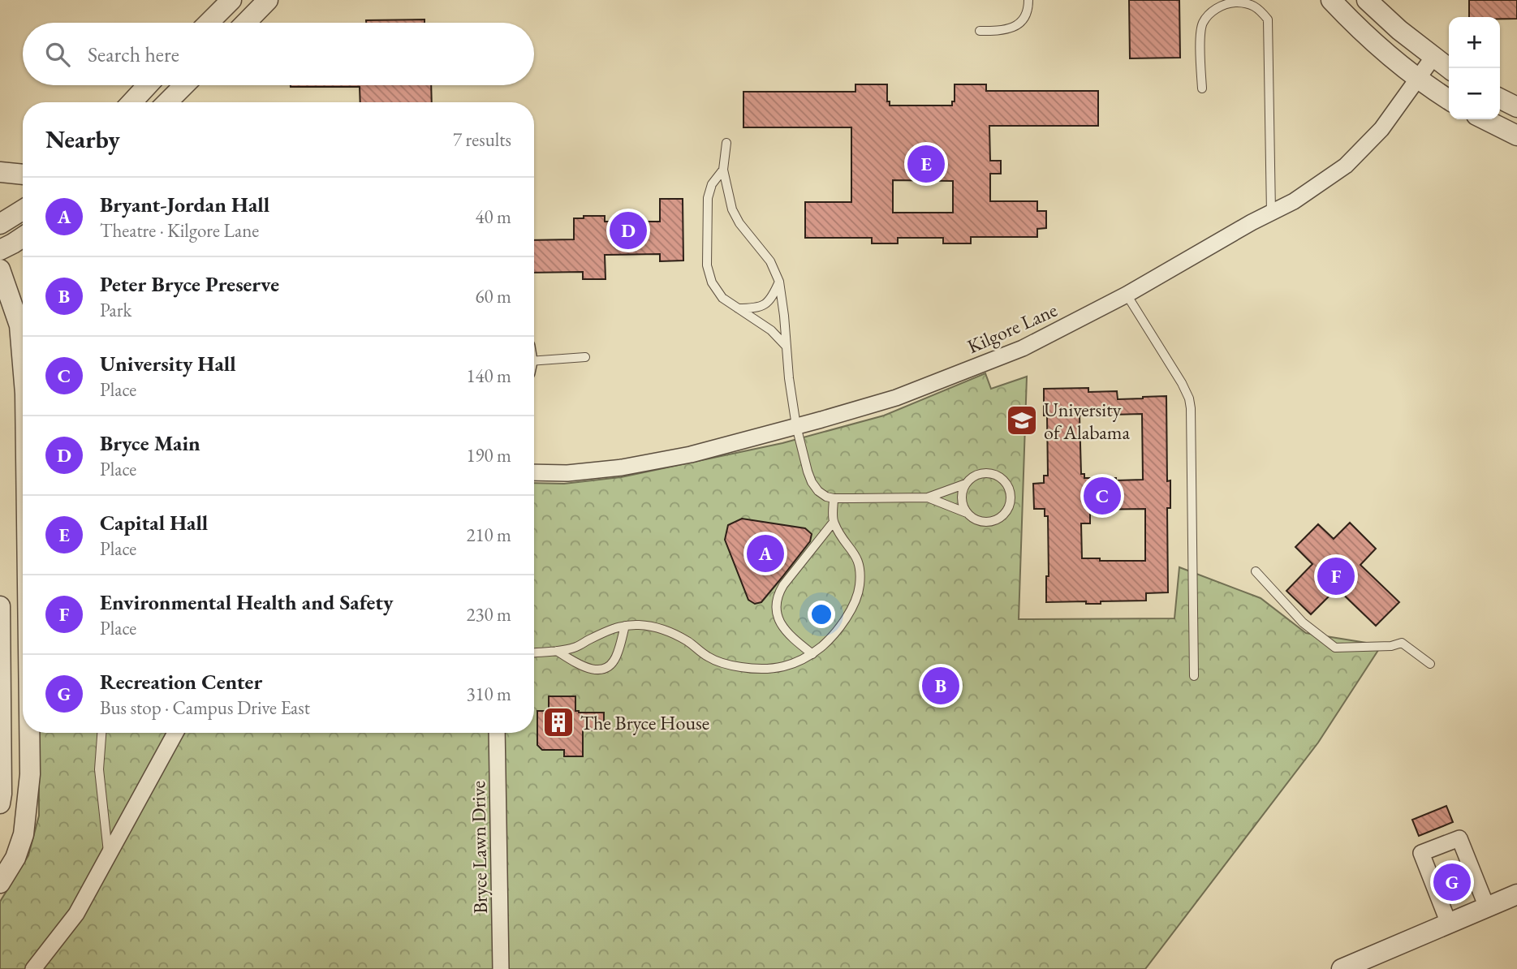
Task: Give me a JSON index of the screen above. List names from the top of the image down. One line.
{"streets":{"street":["Kilgore Lane","Bryce Lawn Drive"]},"places":{"school or university":["University of Alabama"],"building":["The Bryce House"]},"page":{"map_buttons":["+","−"],"search":"Search here","heading":["Nearby","7 results"],"pins":["E","D","C","A","F","B","G"],"list":[{"mark":"A","name":"Bryant-Jordan Hall","note":"Theatre · Kilgore Lane","value":"40 m"},{"mark":"B","name":"Peter Bryce Preserve","note":"Park","value":"60 m"},{"mark":"C","name":"University Hall","note":"Place","value":"140 m"},{"mark":"D","name":"Bryce Main","note":"Place","value":"190 m"},{"mark":"E","name":"Capital Hall","note":"Place","value":"210 m"},{"mark":"F","name":"Environmental Health and Safety","note":"Place","value":"230 m"},{"mark":"G","name":"Recreation Center","note":"Bus stop · Campus Drive East","value":"310 m"}]}}
